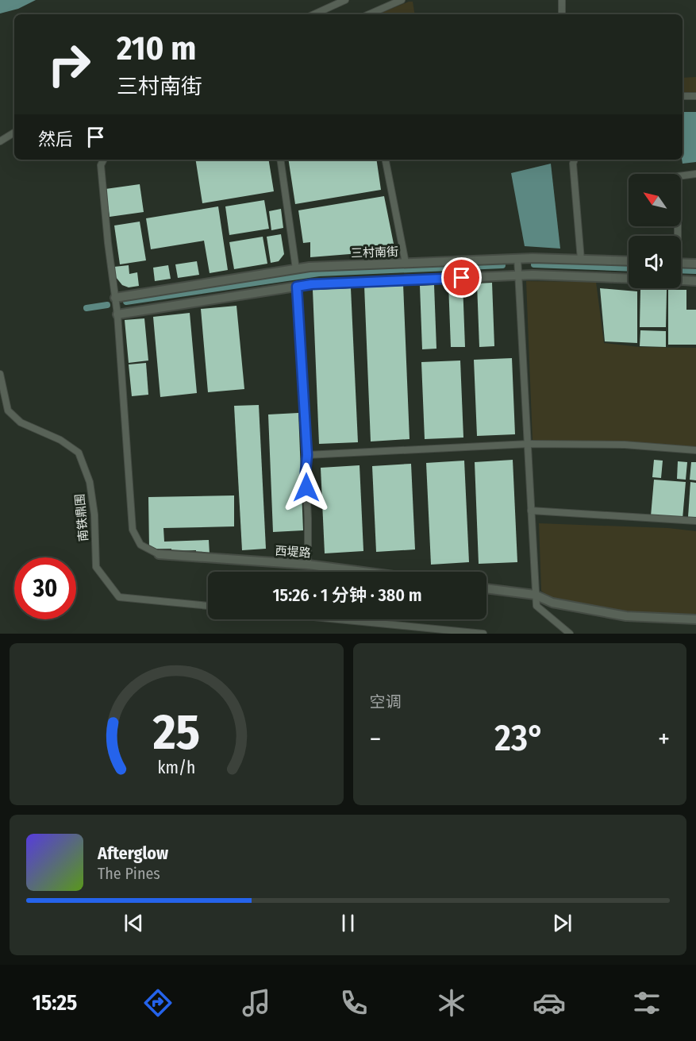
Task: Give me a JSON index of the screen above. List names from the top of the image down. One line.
{"streets":{"street":["三村南街","南铁鼎围","西堤路"]},"north":"top left","page":{"turn":["210 m","三村南街"],"then":"然后","limit":"30","trip":"15:26 · 1 分钟 · 380 m","tile":"空调","heat":["−","23°","+"],"song":["Afterglow","The Pines"],"tabs":"15:25","gauge":["25","km/h"]}}
